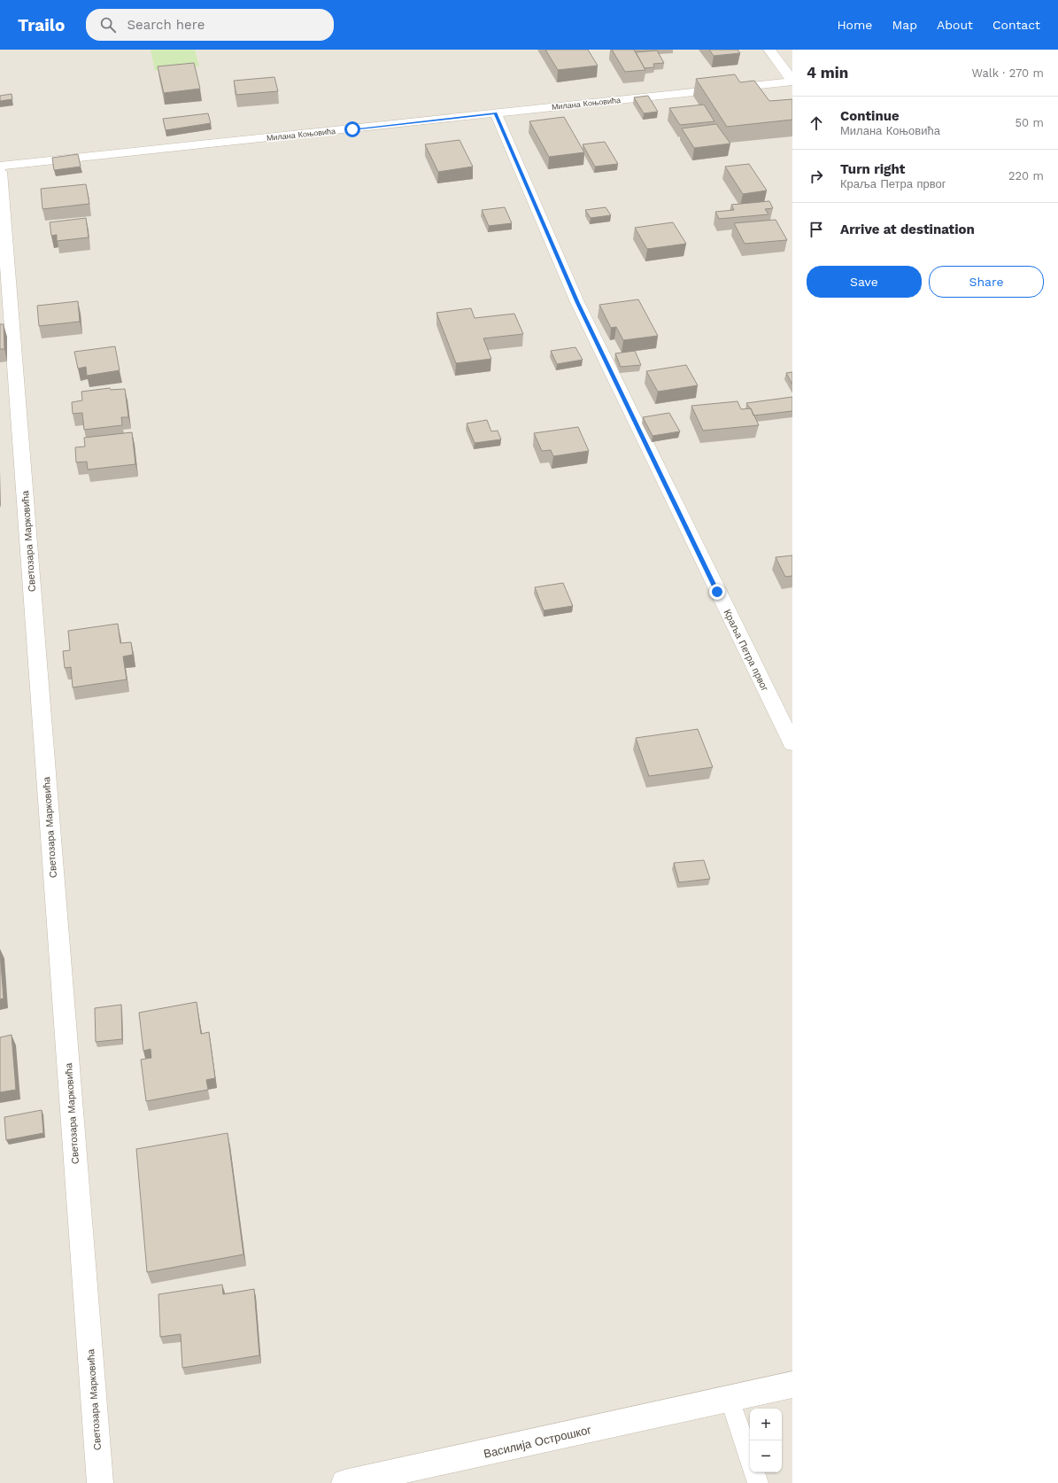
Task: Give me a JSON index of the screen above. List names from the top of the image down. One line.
{"streets":{"street":["Милана Коњовића","Светозара Марковића","Краља Петра првог","Василија Острошког"]},"crossings":[["Милана Коњовића","Краља Петра првог"]],"page":{"header":"Trailo","search":"Search here","nav":["Home","Map","About","Contact"],"heading":["4 min","Walk · 270 m"],"list":[["Continue","Милана Коњовића","50 m"],["Turn right","Краља Петра првог","220 m"],"Arrive at destination"],"buttons":["Save","Share"],"map_buttons":["+","−"]}}
